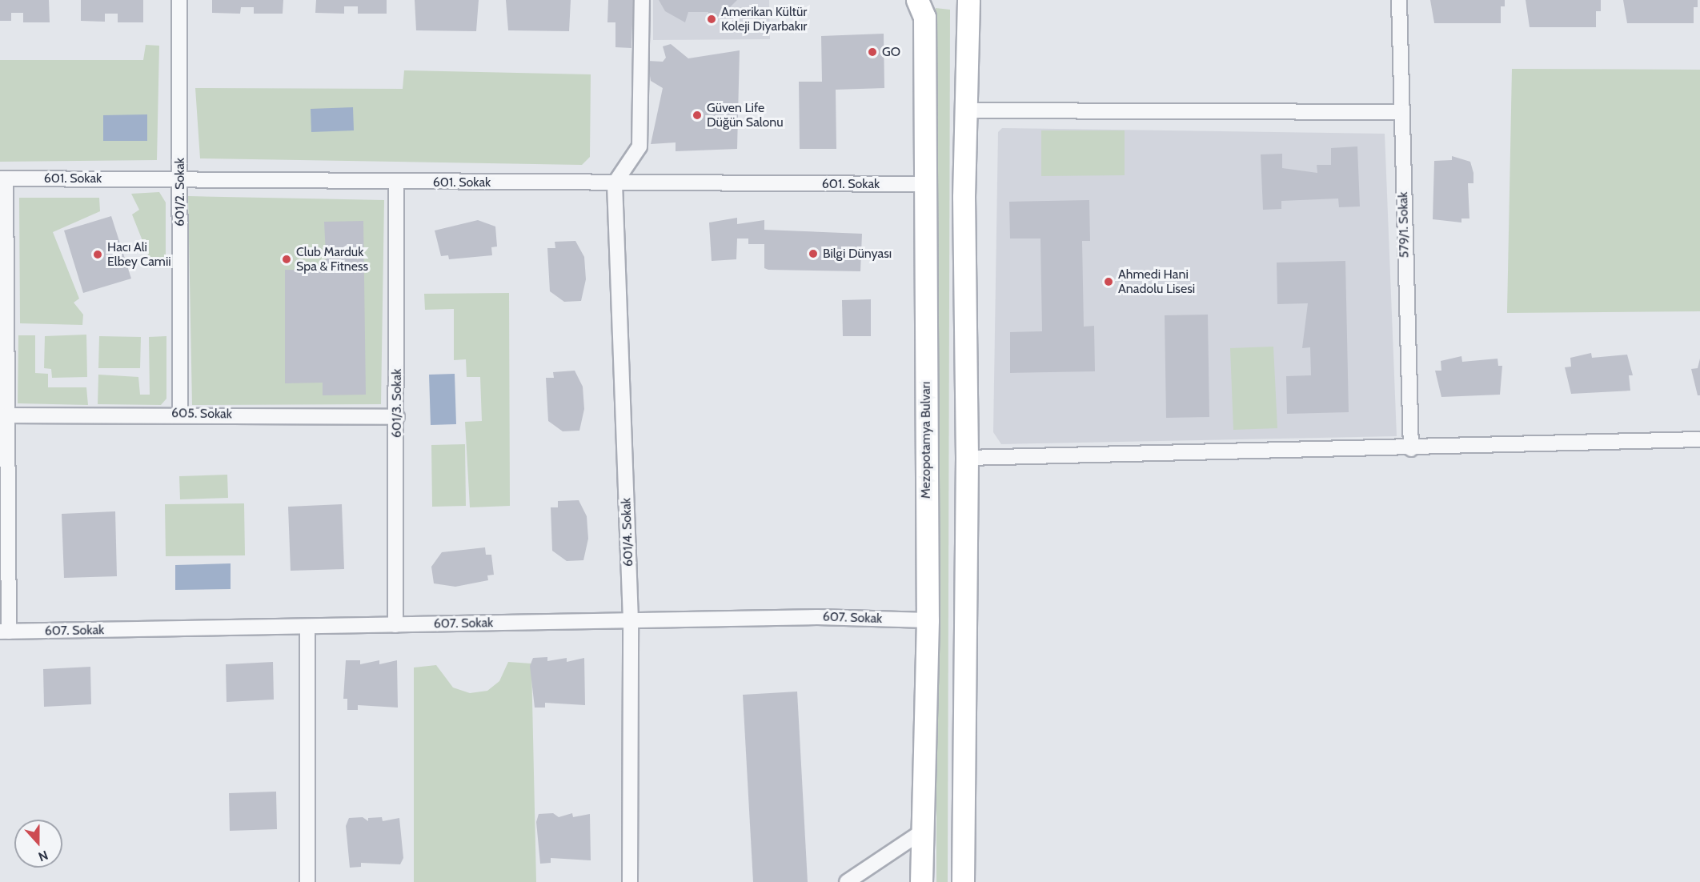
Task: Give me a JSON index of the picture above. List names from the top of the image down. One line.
{"streets":{"main road":["Mezopotamya Bulvarı"],"street":["601. Sokak","601/2. Sokak","579/1. Sokak","601/3. Sokak","605. Sokak","601/4. Sokak","607. Sokak"]},"crossings":[["601. Sokak","601/2. Sokak"],["601. Sokak","601/3. Sokak"],["601. Sokak","Mezopotamya Bulvarı"],["601. Sokak","601/4. Sokak"],["601/2. Sokak","605. Sokak"],["601/3. Sokak","605. Sokak"],["601/3. Sokak","607. Sokak"],["Mezopotamya Bulvarı","607. Sokak"],["601/4. Sokak","607. Sokak"]],"places":["Amerikan Kültür Koleji Diyarbakır","GO","Güven Life Düğün Salonu","Bilgi Dünyası","Hacı Ali Elbey Camii","Club Marduk Spa & Fitness","Ahmedi Hani Anadolu Lisesi"],"north":"bottom"}
